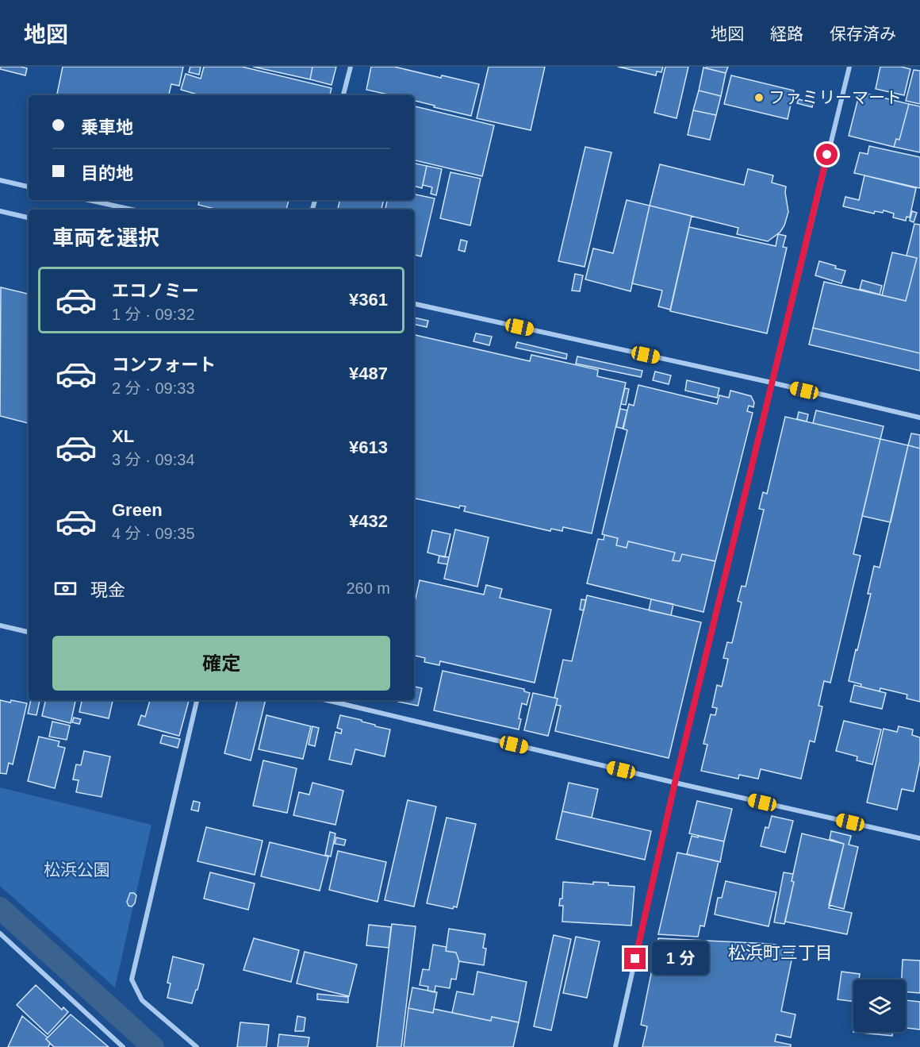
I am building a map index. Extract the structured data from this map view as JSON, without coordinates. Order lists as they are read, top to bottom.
{
  "districts": ["松浜町三丁目"],
  "parks": ["松浜公園"],
  "places": ["ファミリーマート"],
  "page": {
    "header": "地図",
    "nav": ["地図", "経路", "保存済み"],
    "banner": ["乗車地", "目的地"],
    "heading": "車両を選択",
    "list": [
      {
        "name": "エコノミー",
        "note": "1 分 · 09:32",
        "value": "¥361"
      },
      {
        "name": "コンフォート",
        "note": "2 分 · 09:33",
        "value": "¥487"
      },
      {
        "name": "XL",
        "note": "3 分 · 09:34",
        "value": "¥613"
      },
      {
        "name": "Green",
        "note": "4 分 · 09:35",
        "value": "¥432"
      }
    ],
    "pay": ["現金", "260 m"],
    "buttons": "確定",
    "bubble": "1 分"
  }
}
